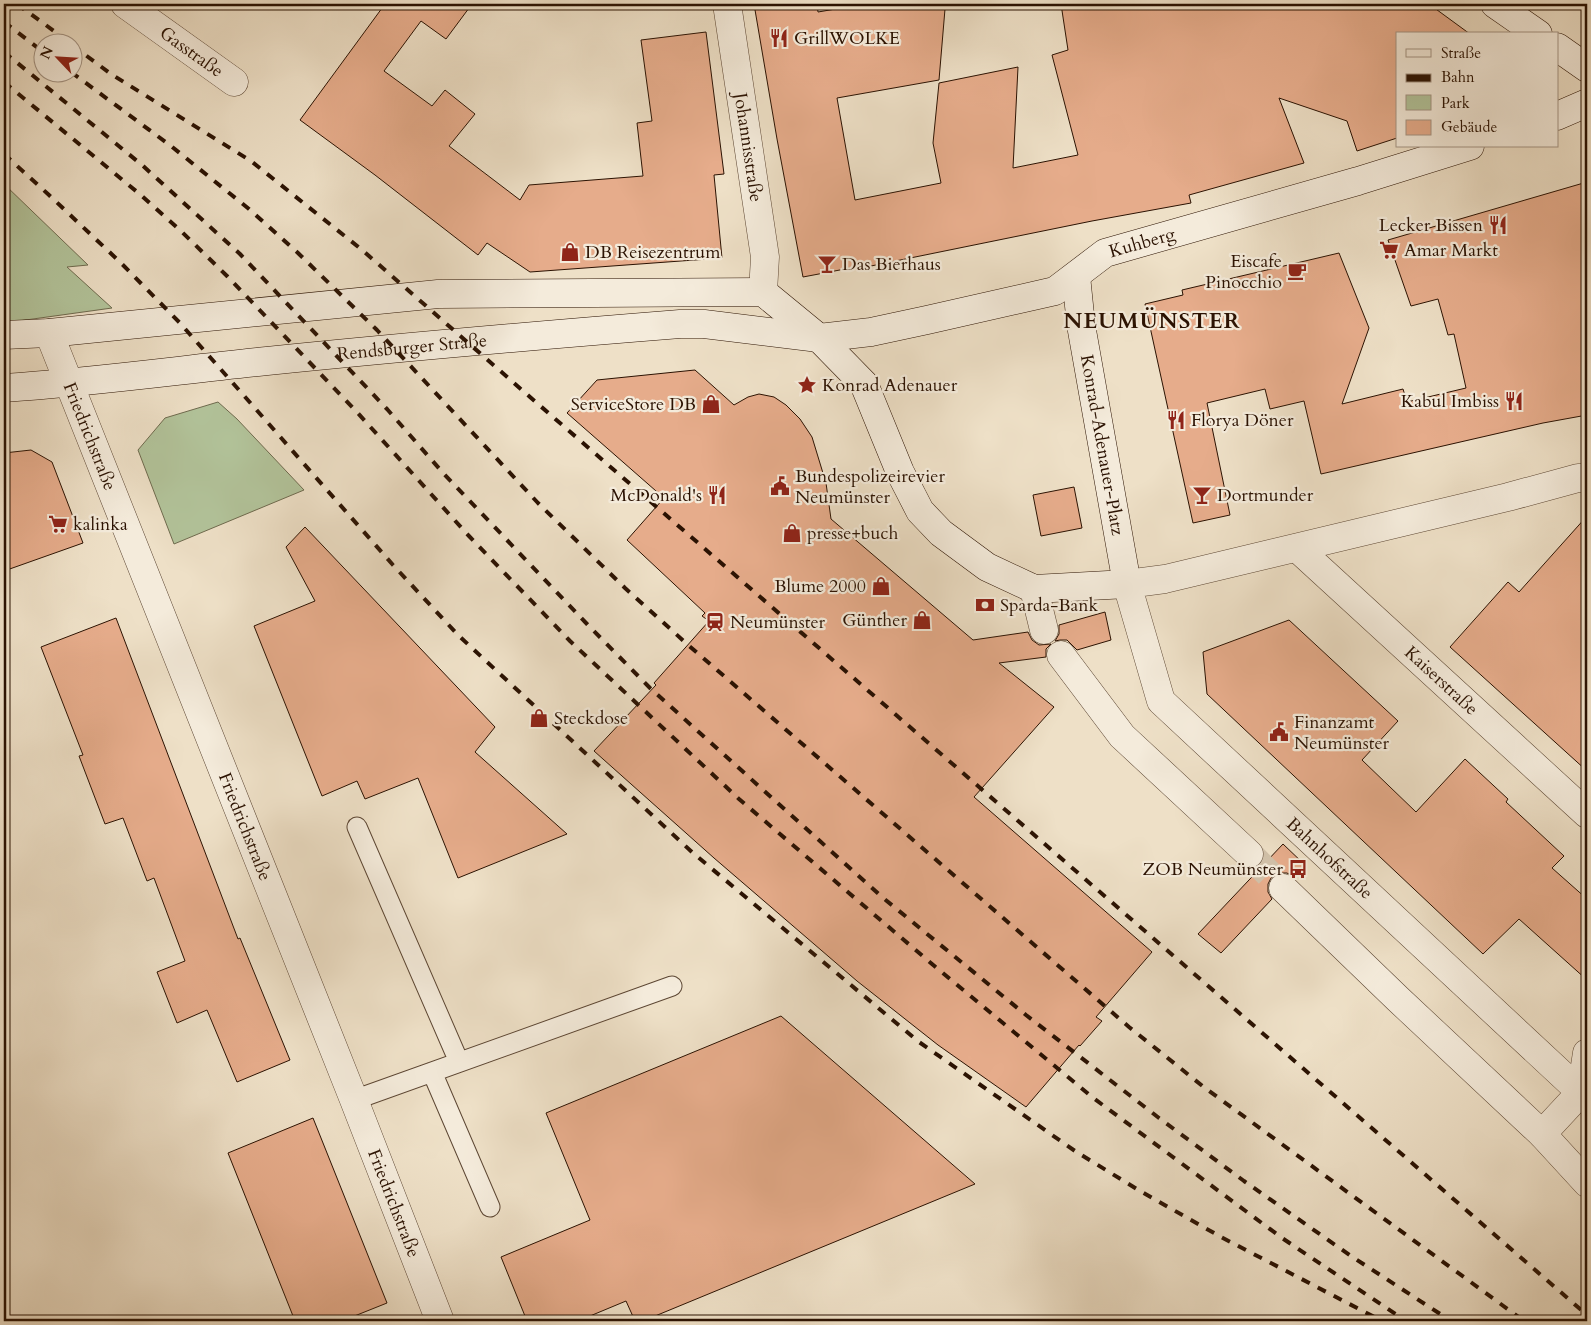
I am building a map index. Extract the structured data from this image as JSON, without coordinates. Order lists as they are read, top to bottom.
{
  "streets": {
    "street": [
      "Gasstraße",
      "Johannisstraße",
      "Kuhberg",
      "Rendsburger Straße",
      "Friedrichstraße",
      "Konrad-Adenauer-Platz",
      "Kaiserstraße",
      "Bahnhofstraße"
    ]
  },
  "crossings": [
    ["Kuhberg", "Rendsburger Straße"],
    ["Kuhberg", "Konrad-Adenauer-Platz"],
    ["Rendsburger Straße", "Friedrichstraße"],
    ["Konrad-Adenauer-Platz", "Bahnhofstraße"]
  ],
  "districts": ["NEUMÜNSTER"],
  "places": {
    "restaurant": [
      "GrillWOLKE",
      "Lecker Bissen",
      "Kabul Imbiss",
      "Florya Döner",
      "McDonald's"
    ],
    "supermarket": ["Amar Markt", "kalinka"],
    "shop": [
      "DB Reisezentrum",
      "ServiceStore DB",
      "presse+buch",
      "Blume 2000",
      "Günther",
      "Steckdose"
    ],
    "bar": ["Das Bierhaus", "Dortmunder"],
    "cafe": ["Eiscafe Pinocchio"],
    "place": ["Konrad Adenauer"],
    "public building": ["Bundespolizeirevier Neumünster", "Finanzamt Neumünster"],
    "bank": ["Sparda-Bank"],
    "station": ["Neumünster"],
    "bus stop": ["ZOB Neumünster"]
  },
  "legend": [
    "Straße",
    "Bahn",
    "Park",
    "Gebäude"
  ],
  "north": "top left"
}
